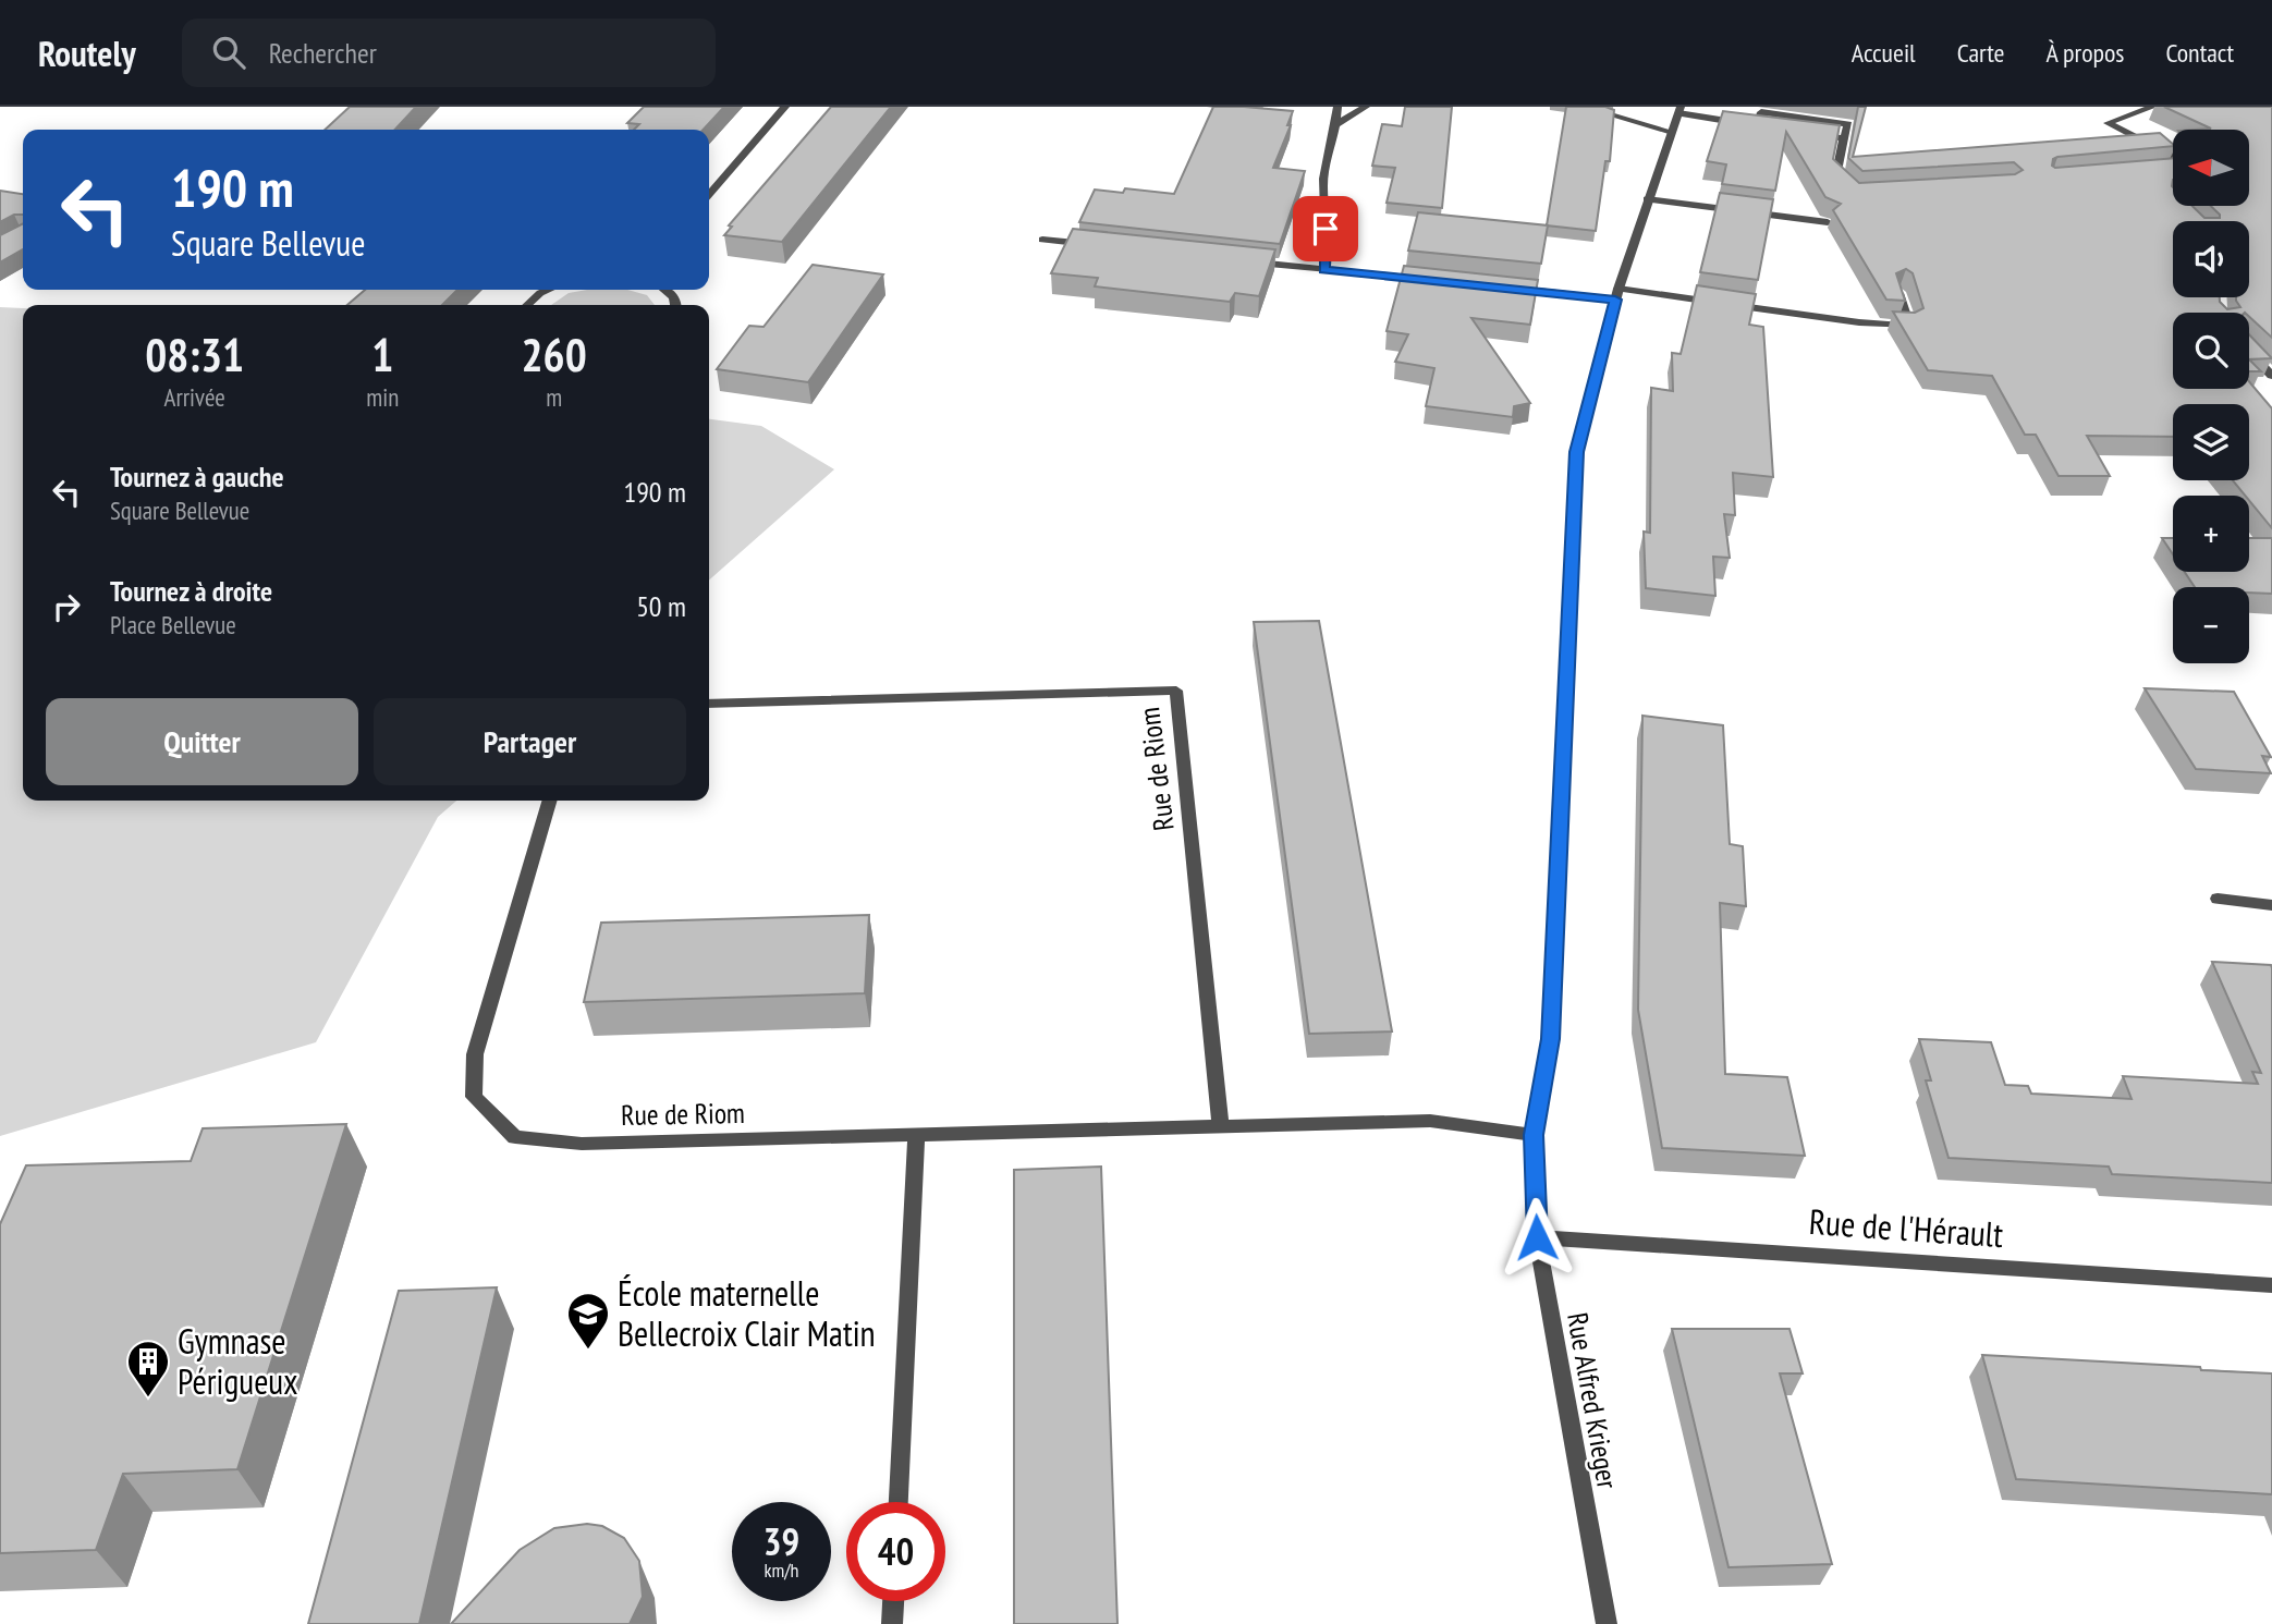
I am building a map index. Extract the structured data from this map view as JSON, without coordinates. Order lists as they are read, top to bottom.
{
  "streets": {
    "street": ["Rue de Riom", "Rue de l'Hérault", "Rue Alfred Krieger"]
  },
  "crossings": [
    ["Rue de Riom", "Rue Alfred Krieger"],
    ["Rue de l'Hérault", "Rue Alfred Krieger"]
  ],
  "places": {
    "school or university": ["École maternelle Bellecroix Clair Matin"],
    "building": ["Gymnase Périgueux"]
  },
  "north": "left",
  "page": {
    "header": "Routely",
    "search": "Rechercher",
    "nav": [
      "Accueil",
      "Carte",
      "À propos",
      "Contact"
    ],
    "map_buttons": ["+", "−"],
    "turn": ["190 m", "Square Bellevue"],
    "eta": [
      "08:31",
      "Arrivée",
      "1",
      "min",
      "260",
      "m"
    ],
    "list": [
      {
        "name": "Tournez à gauche",
        "note": "Square Bellevue",
        "value": "190 m"
      },
      {
        "name": "Tournez à droite",
        "note": "Place Bellevue",
        "value": "50 m"
      }
    ],
    "buttons": ["Quitter", "Partager"],
    "speed": "39 km/h",
    "limit": "40"
  }
}
